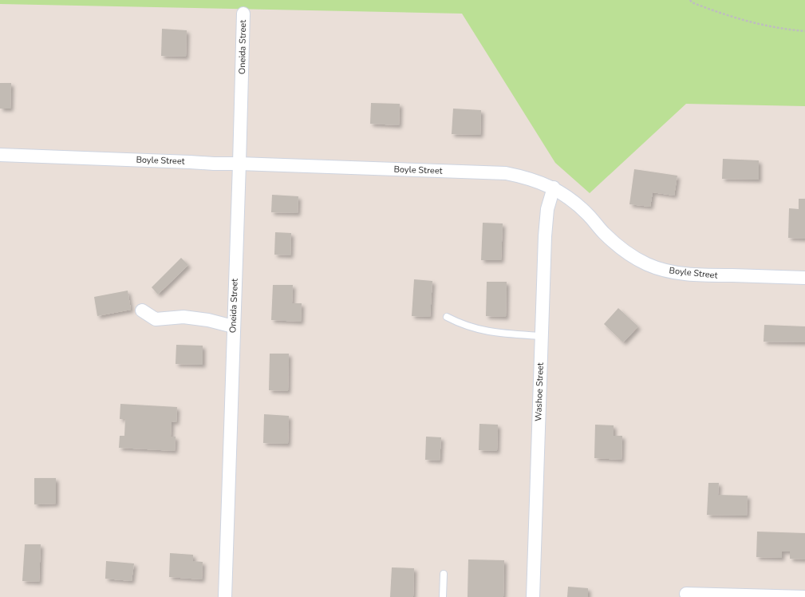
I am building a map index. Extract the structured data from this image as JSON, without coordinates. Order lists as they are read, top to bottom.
{
  "streets": {
    "street": ["Oneida Street", "Boyle Street", "Washoe Street"]
  },
  "crossings": [
    ["Oneida Street", "Boyle Street"],
    ["Boyle Street", "Washoe Street"]
  ]
}
